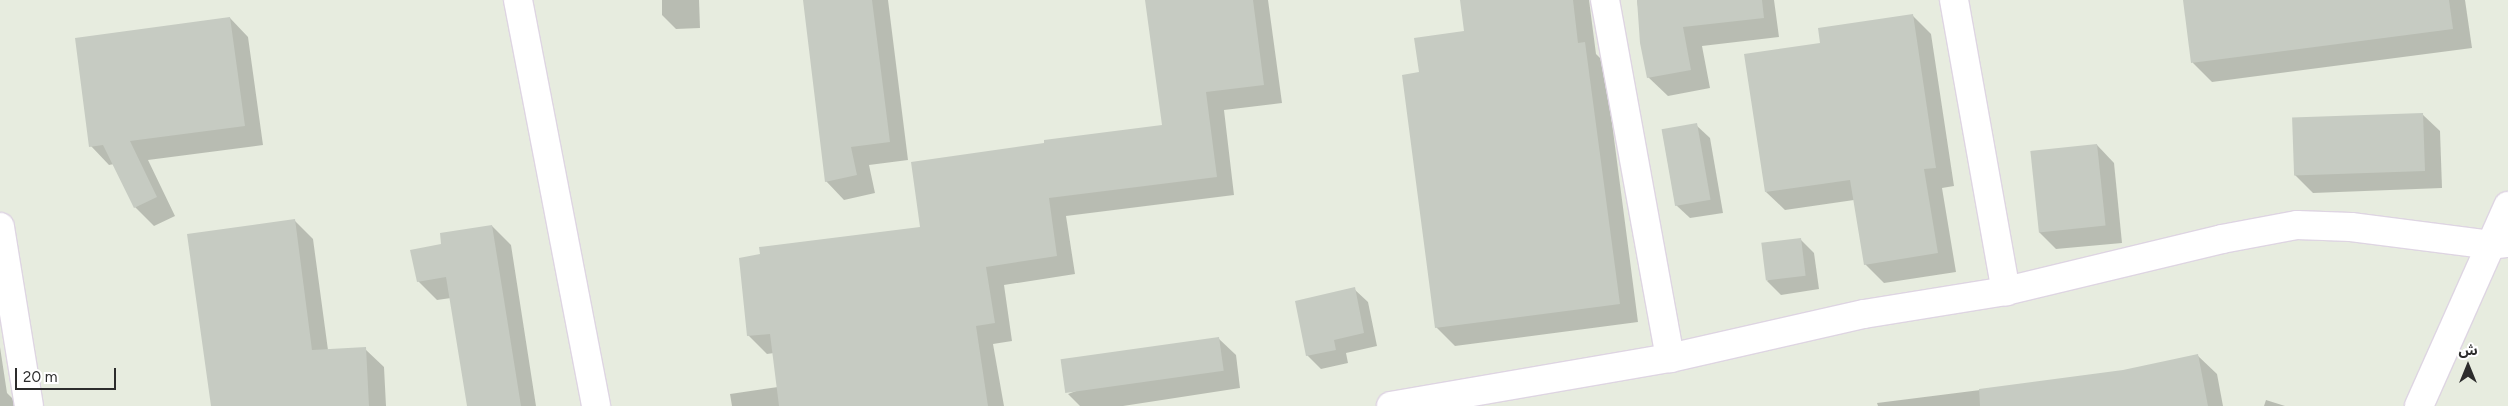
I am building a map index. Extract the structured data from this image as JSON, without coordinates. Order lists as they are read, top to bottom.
{
  "scale_bar": "20 m",
  "north": "top"
}
